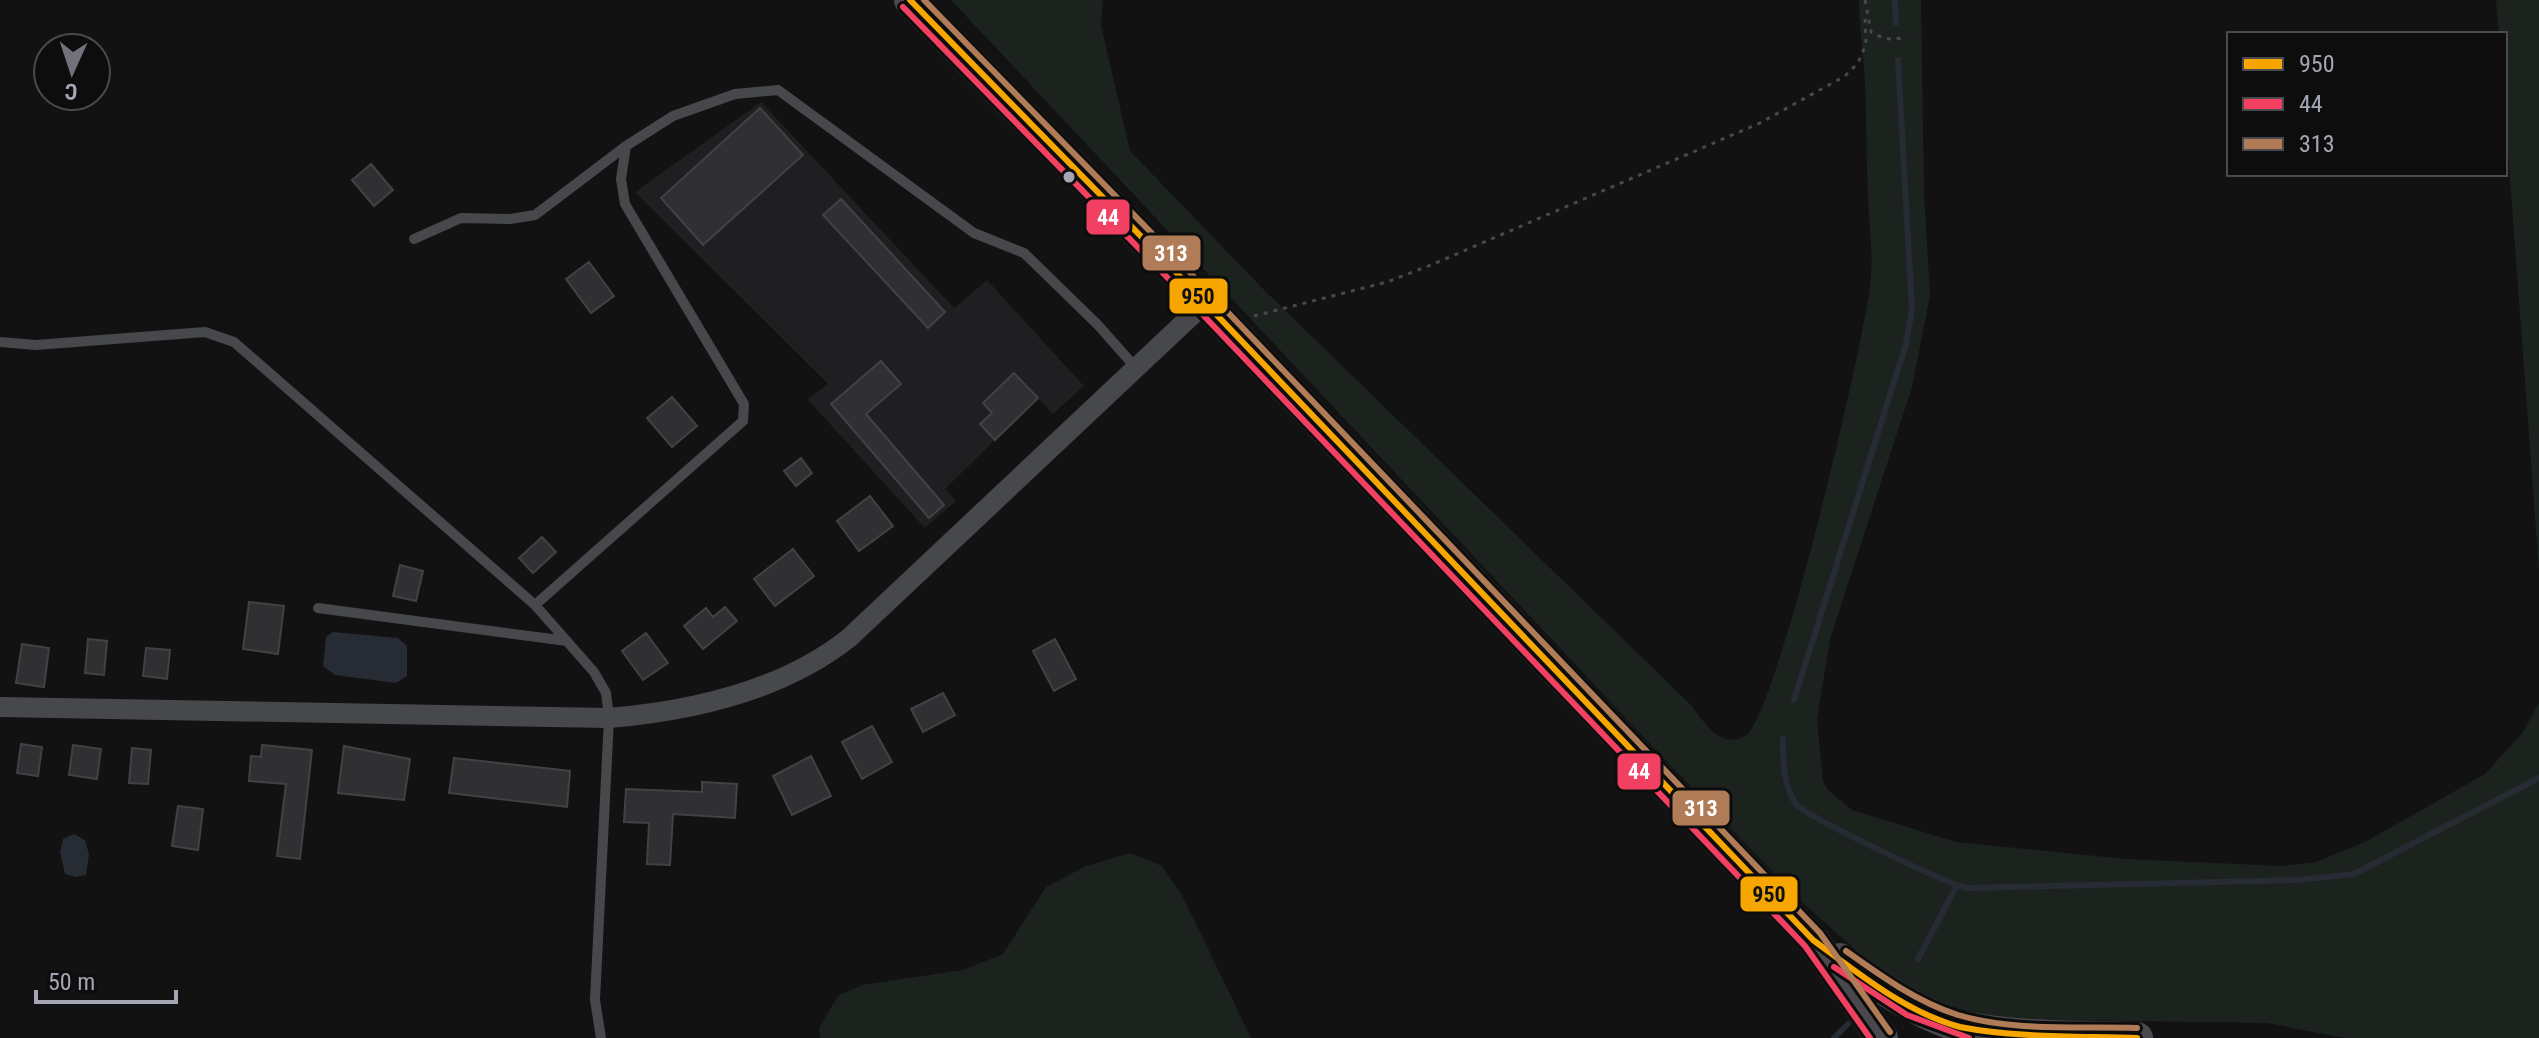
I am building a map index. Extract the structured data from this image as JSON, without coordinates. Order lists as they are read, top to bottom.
{
  "lines": ["transit line 950", "transit line 313", "transit line 44"],
  "legend": ["950", "44", "313"],
  "scale_bar": "50 m",
  "north": "bottom"
}
